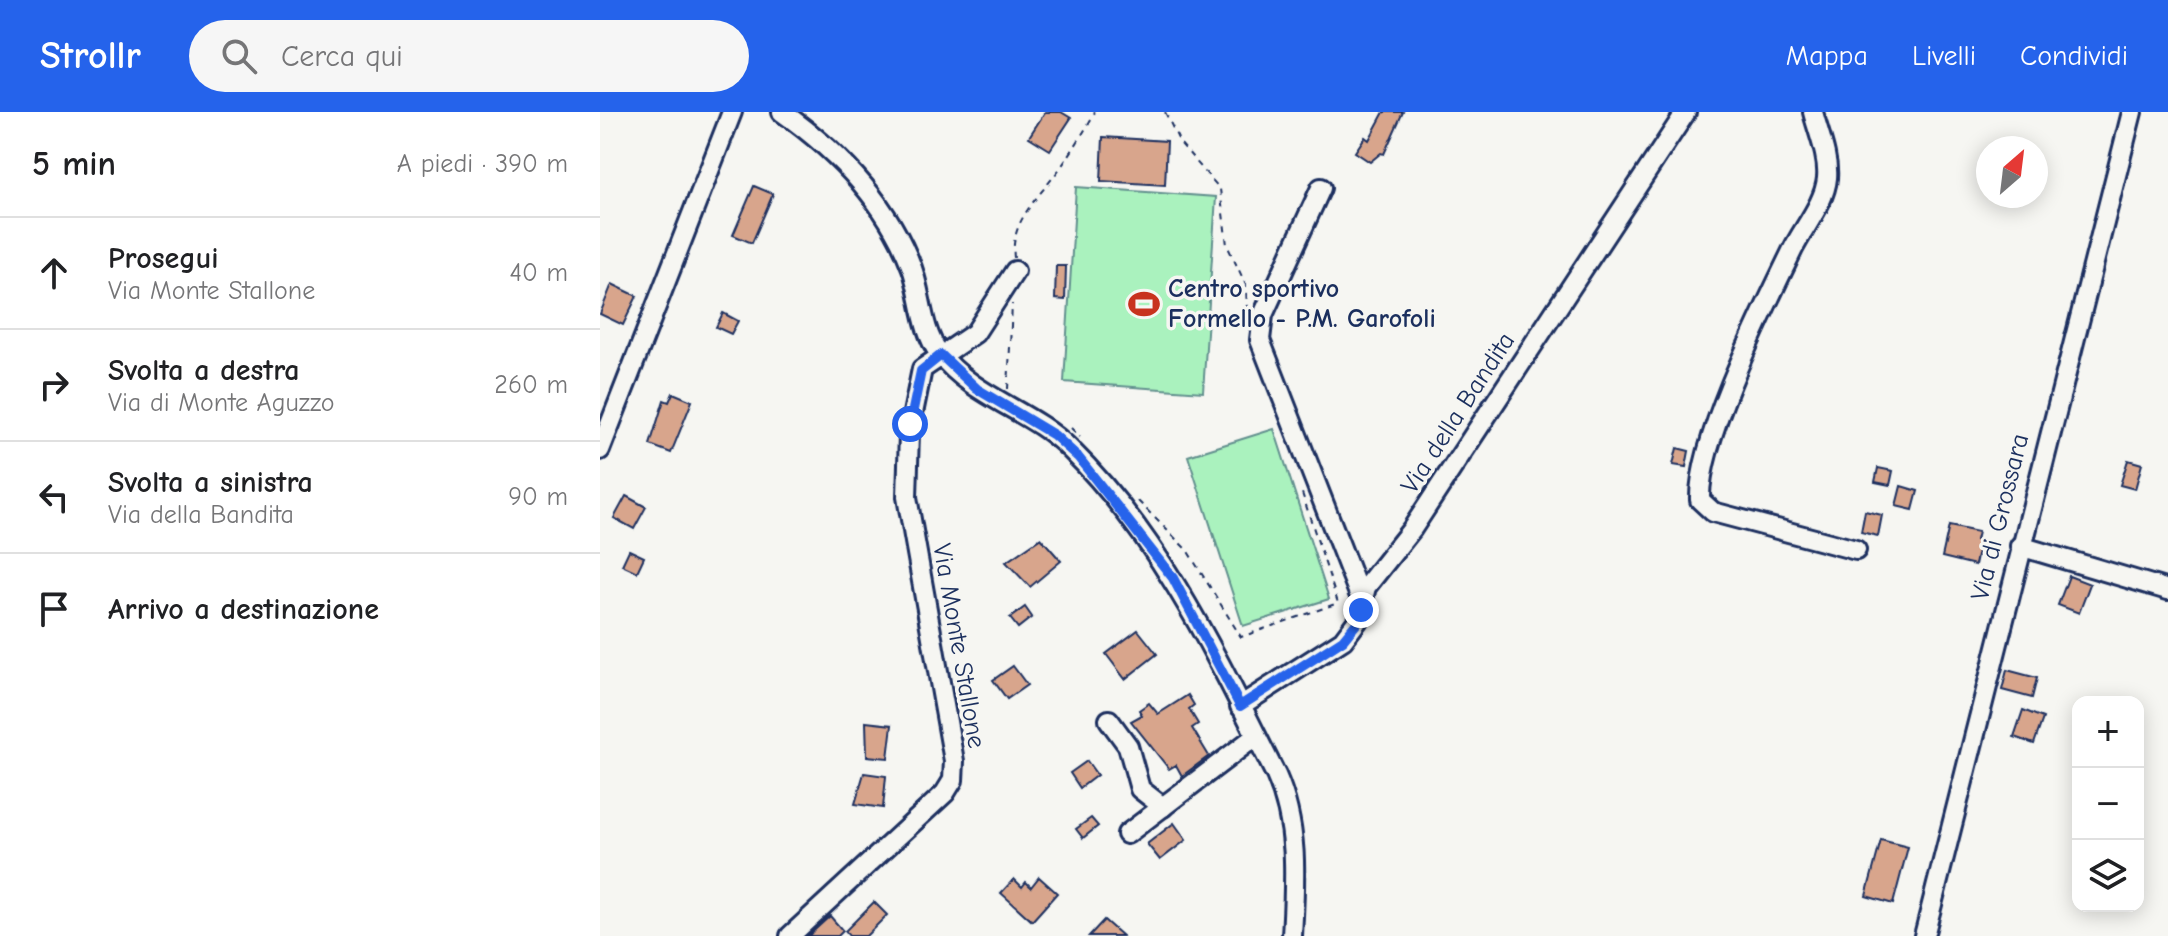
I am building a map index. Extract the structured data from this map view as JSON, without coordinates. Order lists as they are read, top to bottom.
{
  "streets": {
    "street": ["Via della Bandita", "Via di Grossara", "Via Monte Stallone"]
  },
  "places": {
    "sports": ["Centro sportivo Formello - P.M. Garofoli"]
  },
  "north": "top right",
  "page": {
    "header": "Strollr",
    "search": "Cerca qui",
    "nav": ["Mappa", "Livelli", "Condividi"],
    "heading": ["5 min", "A piedi · 390 m"],
    "list": [
      ["Prosegui", "Via Monte Stallone", "40 m"],
      ["Svolta a destra", "Via di Monte Aguzzo", "260 m"],
      ["Svolta a sinistra", "Via della Bandita", "90 m"],
      "Arrivo a destinazione"
    ],
    "map_buttons": ["+", "−"]
  }
}
